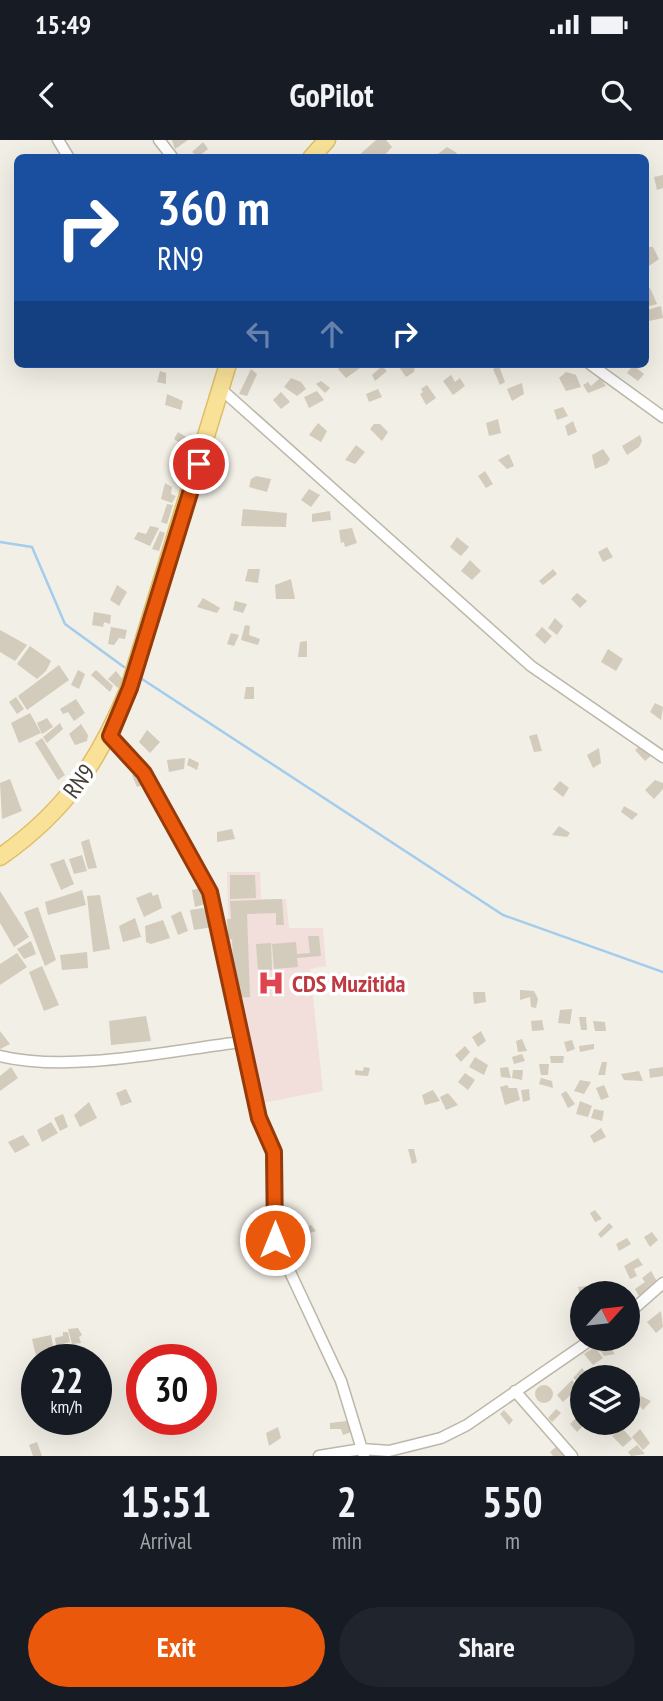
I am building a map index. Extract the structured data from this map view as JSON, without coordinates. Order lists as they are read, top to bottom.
{
  "streets": {
    "main road": ["RN9"]
  },
  "places": {
    "hospital": ["CDS Muzitida"]
  },
  "north": "top right",
  "page": {
    "status": "15:49",
    "header": "GoPilot",
    "turn": ["360 m", "RN9"],
    "speed": "22 km/h",
    "limit": "30",
    "eta": [
      "15:51",
      "Arrival",
      "2",
      "min",
      "550",
      "m"
    ],
    "buttons": ["Exit", "Share"]
  }
}
